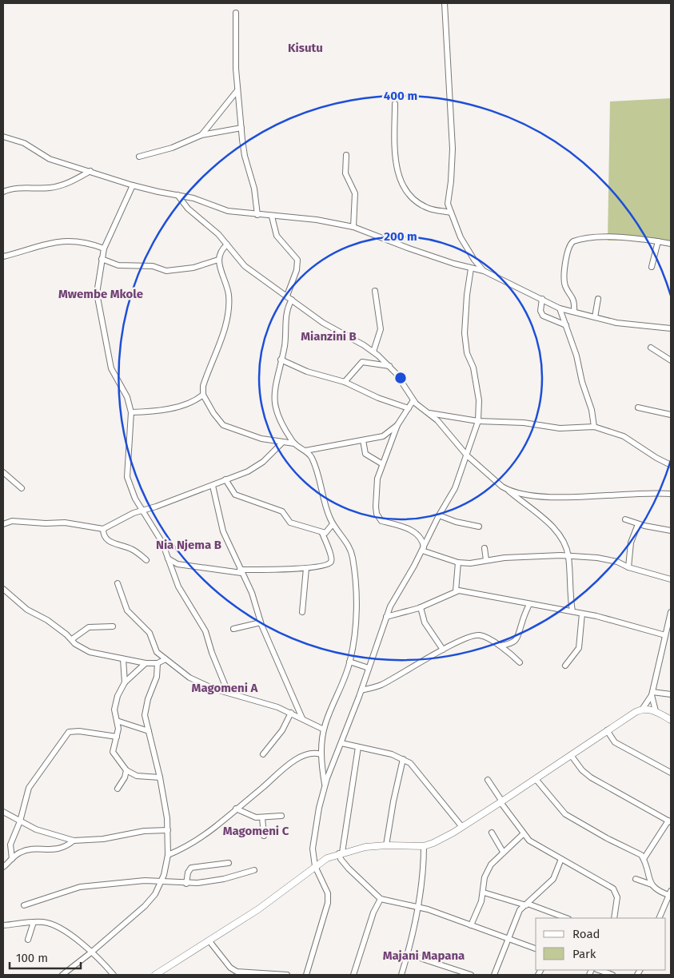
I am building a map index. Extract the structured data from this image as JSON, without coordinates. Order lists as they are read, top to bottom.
{
  "districts": [
    "Kisutu",
    "Mwembe Mkole",
    "Mianzini B",
    "Nia Njema B",
    "Magomeni A",
    "Magomeni C",
    "Majani Mapana"
  ],
  "legend": ["Road", "Park"],
  "scale_bar": "100 m",
  "rings": ["400 m", "200 m"]
}
